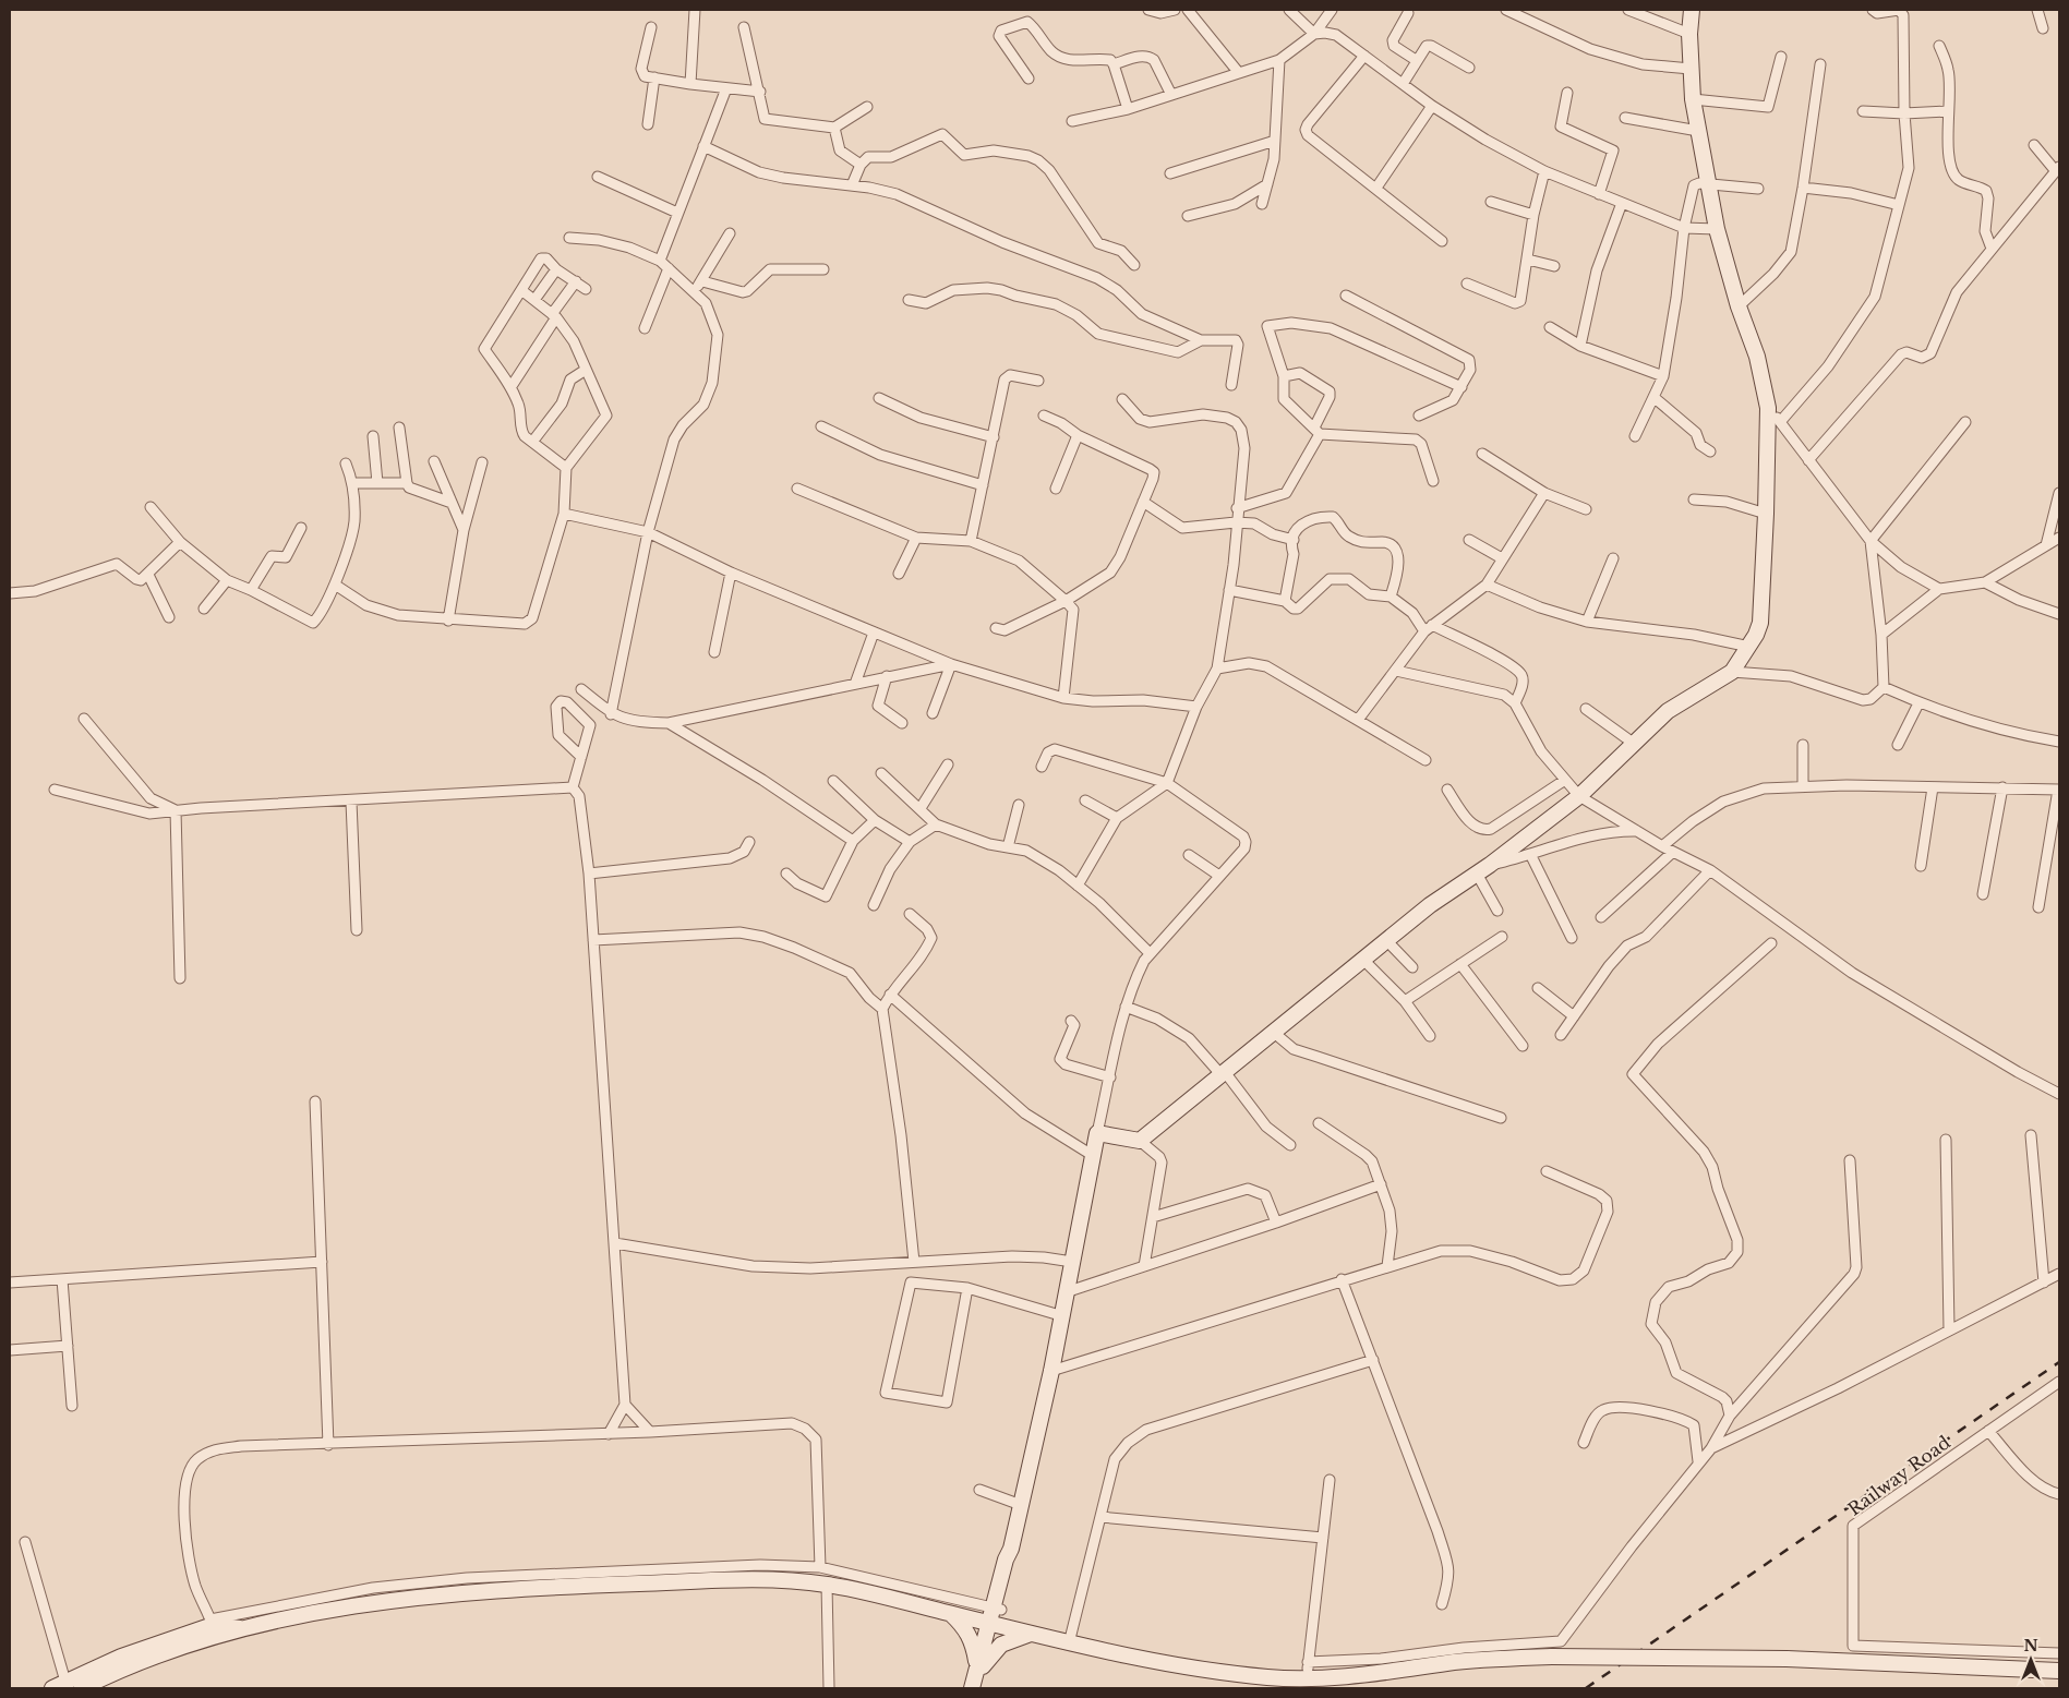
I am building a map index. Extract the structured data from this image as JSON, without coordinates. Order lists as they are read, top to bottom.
{
  "streets": {
    "street": ["Railway Road"]
  },
  "north": "top"
}
